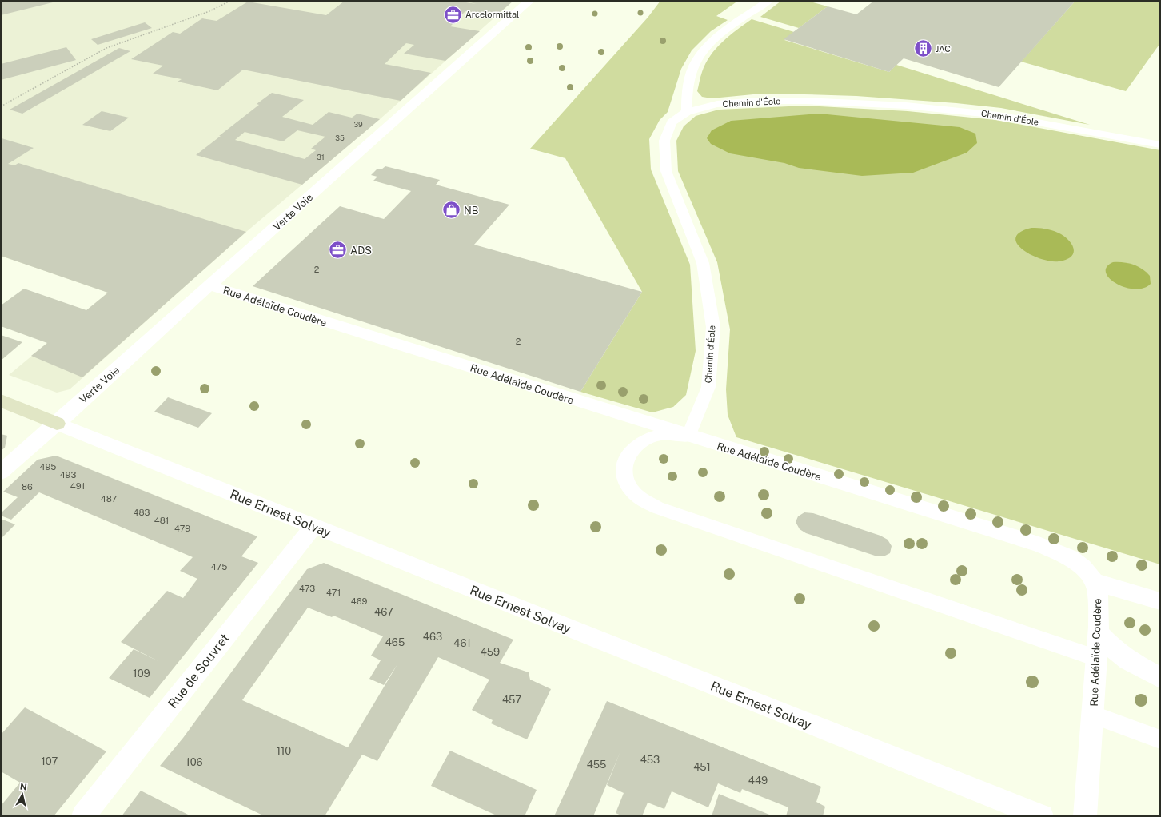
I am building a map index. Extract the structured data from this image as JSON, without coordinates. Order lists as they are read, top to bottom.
{
  "streets": {
    "street": [
      "Verte Voie",
      "Rue Adélaïde Coudère",
      "Rue Ernest Solvay",
      "Rue de Souvret"
    ],
    "lane": ["Chemin d'Éole"]
  },
  "crossings": [
    ["Chemin d'Éole", "Rue Adélaïde Coudère"],
    ["Verte Voie", "Rue Adélaïde Coudère"],
    ["Verte Voie", "Rue Ernest Solvay"],
    ["Rue Ernest Solvay", "Rue de Souvret"]
  ],
  "places": {
    "office": ["Arcelormittal", "ADS"],
    "building": ["JAC"],
    "shop": ["NB"]
  },
  "house_numbers": [
    "39",
    "35",
    "31",
    "2",
    "2",
    "495",
    "493",
    "491",
    "86",
    "487",
    "483",
    "481",
    "479",
    "475",
    "473",
    "471",
    "469",
    "467",
    "463",
    "465",
    "461",
    "459",
    "109",
    "457",
    "110",
    "453",
    "107",
    "106",
    "455",
    "451",
    "449"
  ],
  "north": "top"
}
